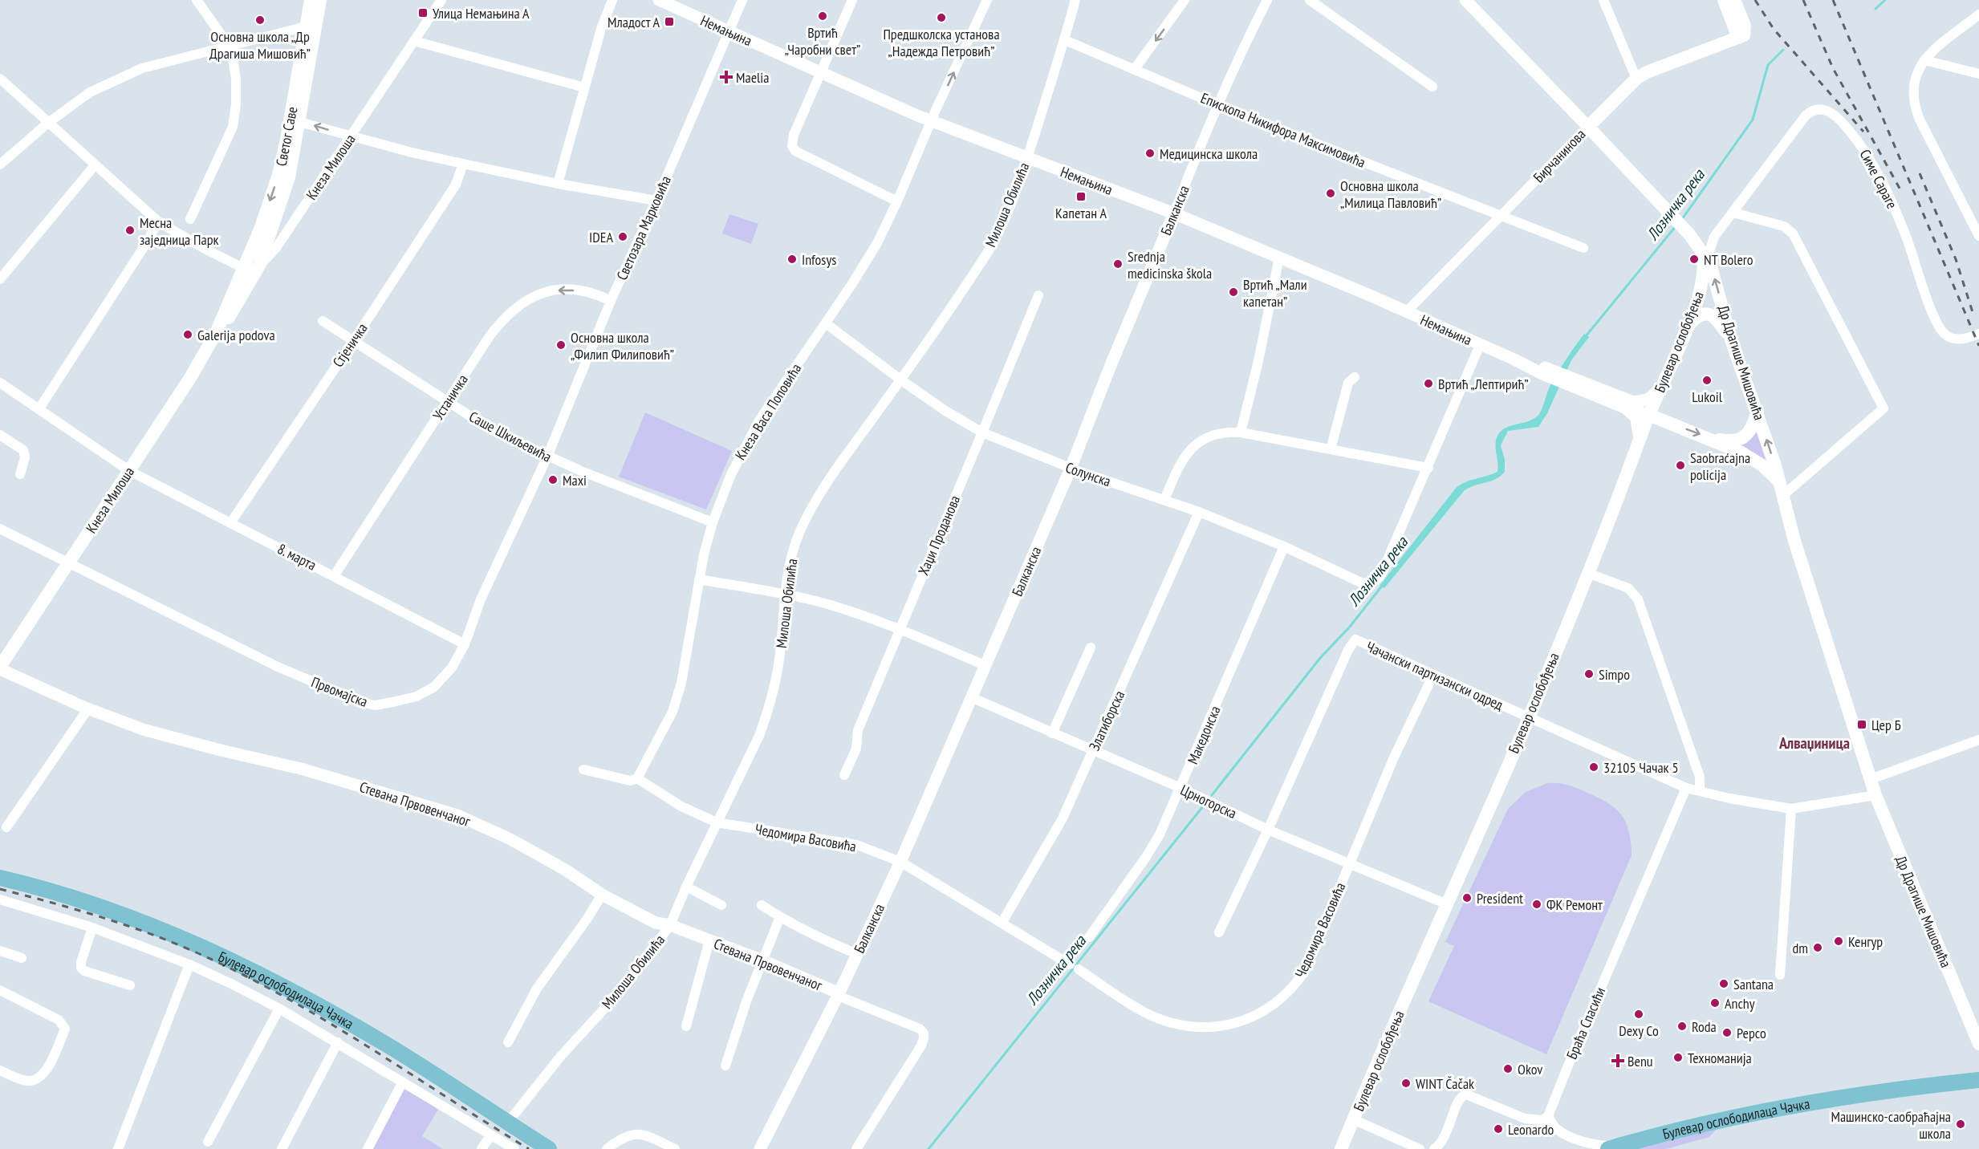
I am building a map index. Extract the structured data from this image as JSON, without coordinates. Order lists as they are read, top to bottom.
{
  "streets": {
    "main road": [
      "Немањина",
      "Светог Саве",
      "Бирчанинова",
      "Кнеза Милоша",
      "Булевар ослобођења",
      "Др Драгише Мишовића",
      "Булевар ослободилаца Чачка"
    ],
    "street": [
      "Епископа Никифора Максимовића",
      "Симе Сараге",
      "Милоша Обилића",
      "Балканска",
      "Светозара Марковића",
      "Стјеничка",
      "Устаничка",
      "Кнеза Васа Поповића",
      "Саше Шкиљевића",
      "Солунска",
      "Хаџи Проданова",
      "8. марта",
      "Чачански партизански одред",
      "Првомајска",
      "Златиборска",
      "Македонска",
      "Црногорска",
      "Стевана Првовенчаног",
      "Чедомира Васовића",
      "Браћа Спасићи"
    ]
  },
  "crossings": [
    ["Немањина", "Бирчанинова"],
    ["Немањина", "Милоша Обилића"],
    ["Немањина", "Балканска"],
    ["Немањина", "Светозара Марковића"],
    ["Немањина", "Булевар ослобођења"],
    ["Немањина", "Др Драгише Мишовића"],
    ["Немањина", "Кнеза Васа Поповића"],
    ["Епископа Никифора Максимовића", "Бирчанинова"],
    ["Епископа Никифора Максимовића", "Милоша Обилића"],
    ["Епископа Никифора Максимовића", "Балканска"],
    ["Светог Саве", "Кнеза Милоша"],
    ["Бирчанинова", "Др Драгише Мишовића"],
    ["Кнеза Милоша", "8. марта"],
    ["Кнеза Милоша", "Првомајска"],
    ["Кнеза Милоша", "Стевана Првовенчаног"],
    ["Симе Сараге", "Булевар ослобођења"],
    ["Симе Сараге", "Др Драгише Мишовића"],
    ["Милоша Обилића", "Солунска"],
    ["Милоша Обилића", "Стевана Првовенчаног"],
    ["Милоша Обилића", "Чедомира Васовића"],
    ["Балканска", "Солунска"],
    ["Балканска", "Црногорска"],
    ["Балканска", "Стевана Првовенчаног"],
    ["Балканска", "Чедомира Васовића"],
    ["Светозара Марковића", "Устаничка"],
    ["Светозара Марковића", "Саше Шкиљевића"],
    ["Светозара Марковића", "Првомајска"],
    ["Булевар ослобођења", "Др Драгише Мишовића"],
    ["Булевар ослобођења", "Чачански партизански одред"],
    ["Булевар ослобођења", "Црногорска"],
    ["Стјеничка", "Саше Шкиљевића"],
    ["Стјеничка", "8. марта"],
    ["Др Драгише Мишовића", "Чачански партизански одред"],
    ["Устаничка", "Саше Шкиљевића"],
    ["Устаничка", "8. марта"],
    ["Кнеза Васа Поповића", "Саше Шкиљевића"],
    ["Кнеза Васа Поповића", "Солунска"],
    ["Кнеза Васа Поповића", "Чедомира Васовића"],
    ["Саше Шкиљевића", "Првомајска"],
    ["Солунска", "Хаџи Проданова"],
    ["Солунска", "Златиборска"],
    ["Солунска", "Македонска"],
    ["8. марта", "Првомајска"],
    ["Чачански партизански одред", "Црногорска"],
    ["Чачански партизански одред", "Чедомира Васовића"],
    ["Чачански партизански одред", "Браћа Спасићи"],
    ["Златиборска", "Црногорска"],
    ["Златиборска", "Чедомира Васовића"],
    ["Македонска", "Црногорска"],
    ["Црногорска", "Чедомира Васовића"]
  ],
  "one_way": ["Устаничка"],
  "districts": ["Алваџиница"],
  "water": ["Лозничка река"],
  "places": {
    "transit": [
      "Улица Немањина А",
      "Младост А",
      "Капетан А",
      "Цер Б"
    ],
    "other": [
      "Вртић „Чаробни свет”",
      "Предшколска установа „Надежда Петровић”",
      "Основна школа „Др Драгиша Мишовић”",
      "Медицинска школа",
      "Основна школа „Милица Павловић”",
      "Месна заједница Парк",
      "IDEA",
      "Infosys",
      "NT Bolero",
      "Srednja medicinska škola",
      "Вртић „Мали капетан”",
      "Galerija podova",
      "Основна школа „Филип Филиповић”",
      "Lukoil",
      "Вртић „Лептирић”",
      "Saobraćajna policija",
      "Maxi",
      "Simpo",
      "32105 Чачак 5",
      "President",
      "ФК Ремонт",
      "Кенгур",
      "dm",
      "Santana",
      "Anchy",
      "Dexy Co",
      "Roda",
      "Pepco",
      "Техноманија",
      "Okov",
      "WINT Čačak",
      "Машинско-саобраћајна школа",
      "Leonardo"
    ],
    "health": ["Maelia", "Benu"]
  }
}
